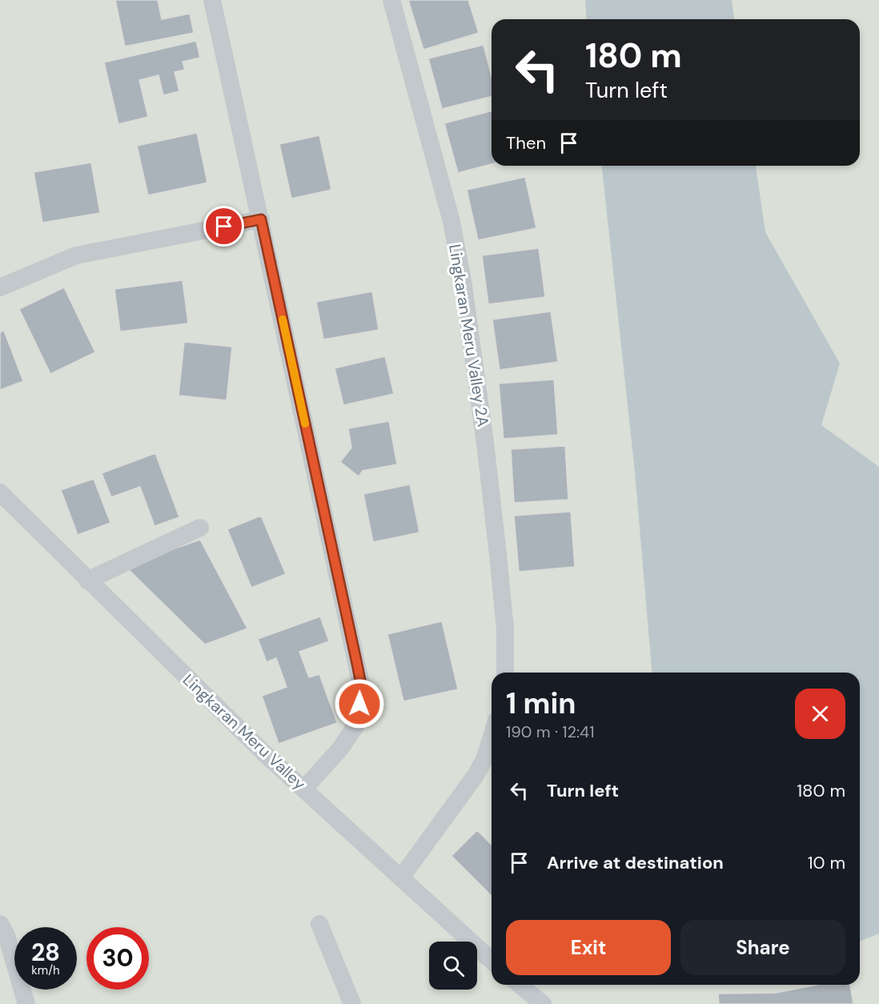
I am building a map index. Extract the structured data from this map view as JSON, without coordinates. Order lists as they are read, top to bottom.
{
  "streets": {
    "street": ["Lingkaran Meru Valley 2A", "Lingkaran Meru Valley"]
  },
  "page": {
    "turn": ["180 m", "Turn left"],
    "then": "Then",
    "heading": ["1 min", "190 m · 12:41"],
    "list": [
      {
        "name": "Turn left",
        "value": "180 m"
      },
      {
        "name": "Arrive at destination",
        "value": "10 m"
      }
    ],
    "buttons": ["Exit", "Share"],
    "speed": "28 km/h",
    "limit": "30"
  }
}
